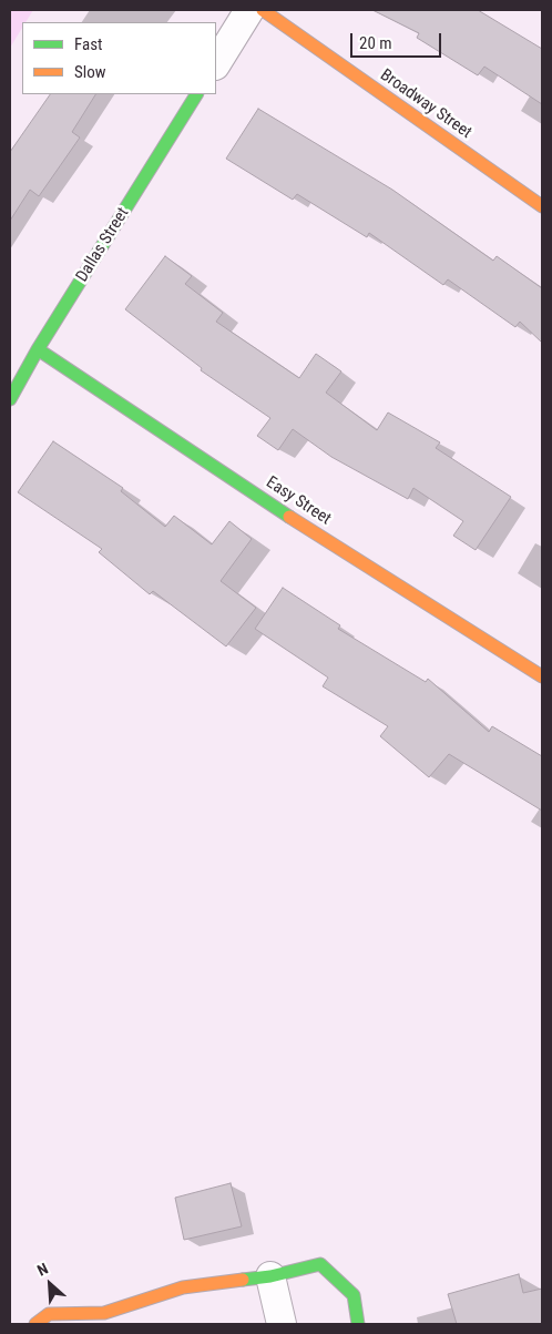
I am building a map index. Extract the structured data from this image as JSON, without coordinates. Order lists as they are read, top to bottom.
{
  "streets": {
    "street": ["Broadway Street", "Dallas Street", "Easy Street"]
  },
  "crossings": [
    ["Dallas Street", "Easy Street"]
  ],
  "legend": ["Fast", "Slow"],
  "scale_bar": "20 m",
  "north": "top left"
}
